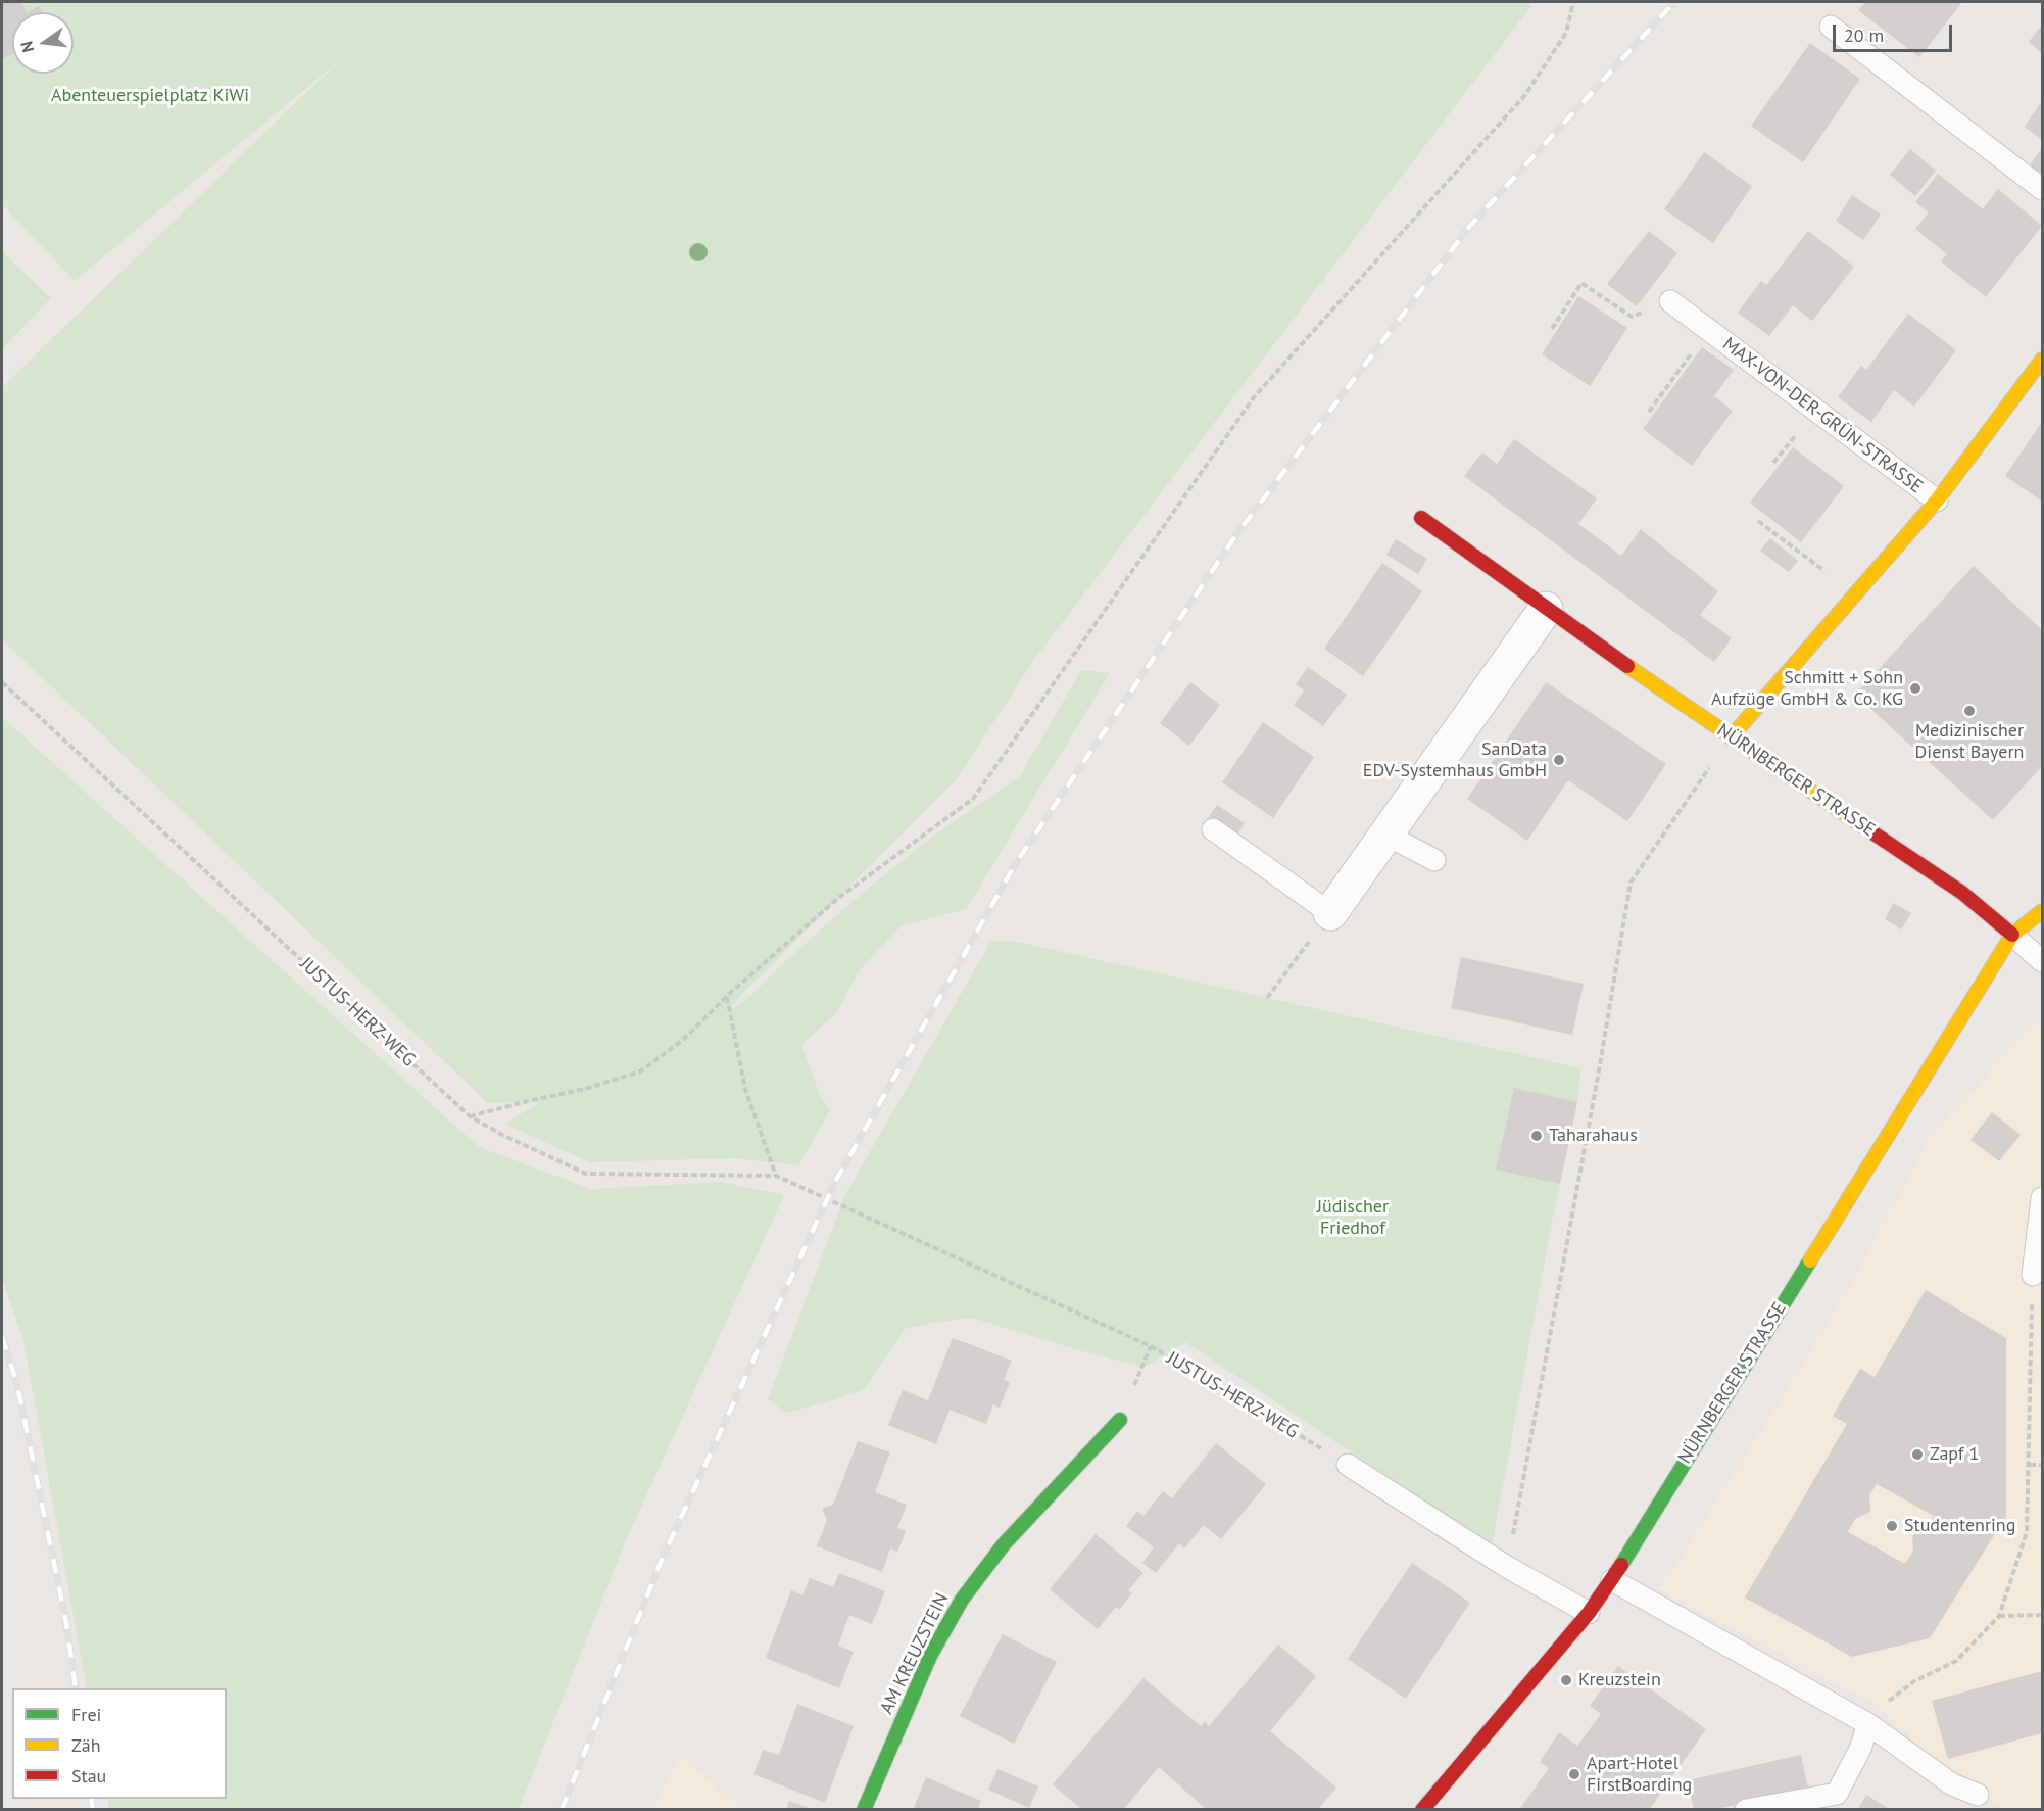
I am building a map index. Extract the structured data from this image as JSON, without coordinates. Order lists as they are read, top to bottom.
{
  "streets": {
    "street": ["MAX-VON-DER-GRÜN-STRASSE", "NÜRNBERGER STRASSE", "AM KREUZSTEIN"],
    "path": ["JUSTUS-HERZ-WEG"]
  },
  "crossings": [
    ["MAX-VON-DER-GRÜN-STRASSE", "NÜRNBERGER STRASSE"]
  ],
  "parks": ["Abenteuerspielplatz KiWi", "Jüdischer Friedhof"],
  "places": [
    "Schmitt + Sohn Aufzüge GmbH & Co. KG",
    "Medizinischer Dienst Bayern",
    "SanData EDV-Systemhaus GmbH",
    "Taharahaus",
    "Zapf 1",
    "Studentenring",
    "Kreuzstein",
    "Apart-Hotel FirstBoarding"
  ],
  "legend": ["Frei", "Zäh", "Stau"],
  "scale_bar": "20 m",
  "north": "left"
}
